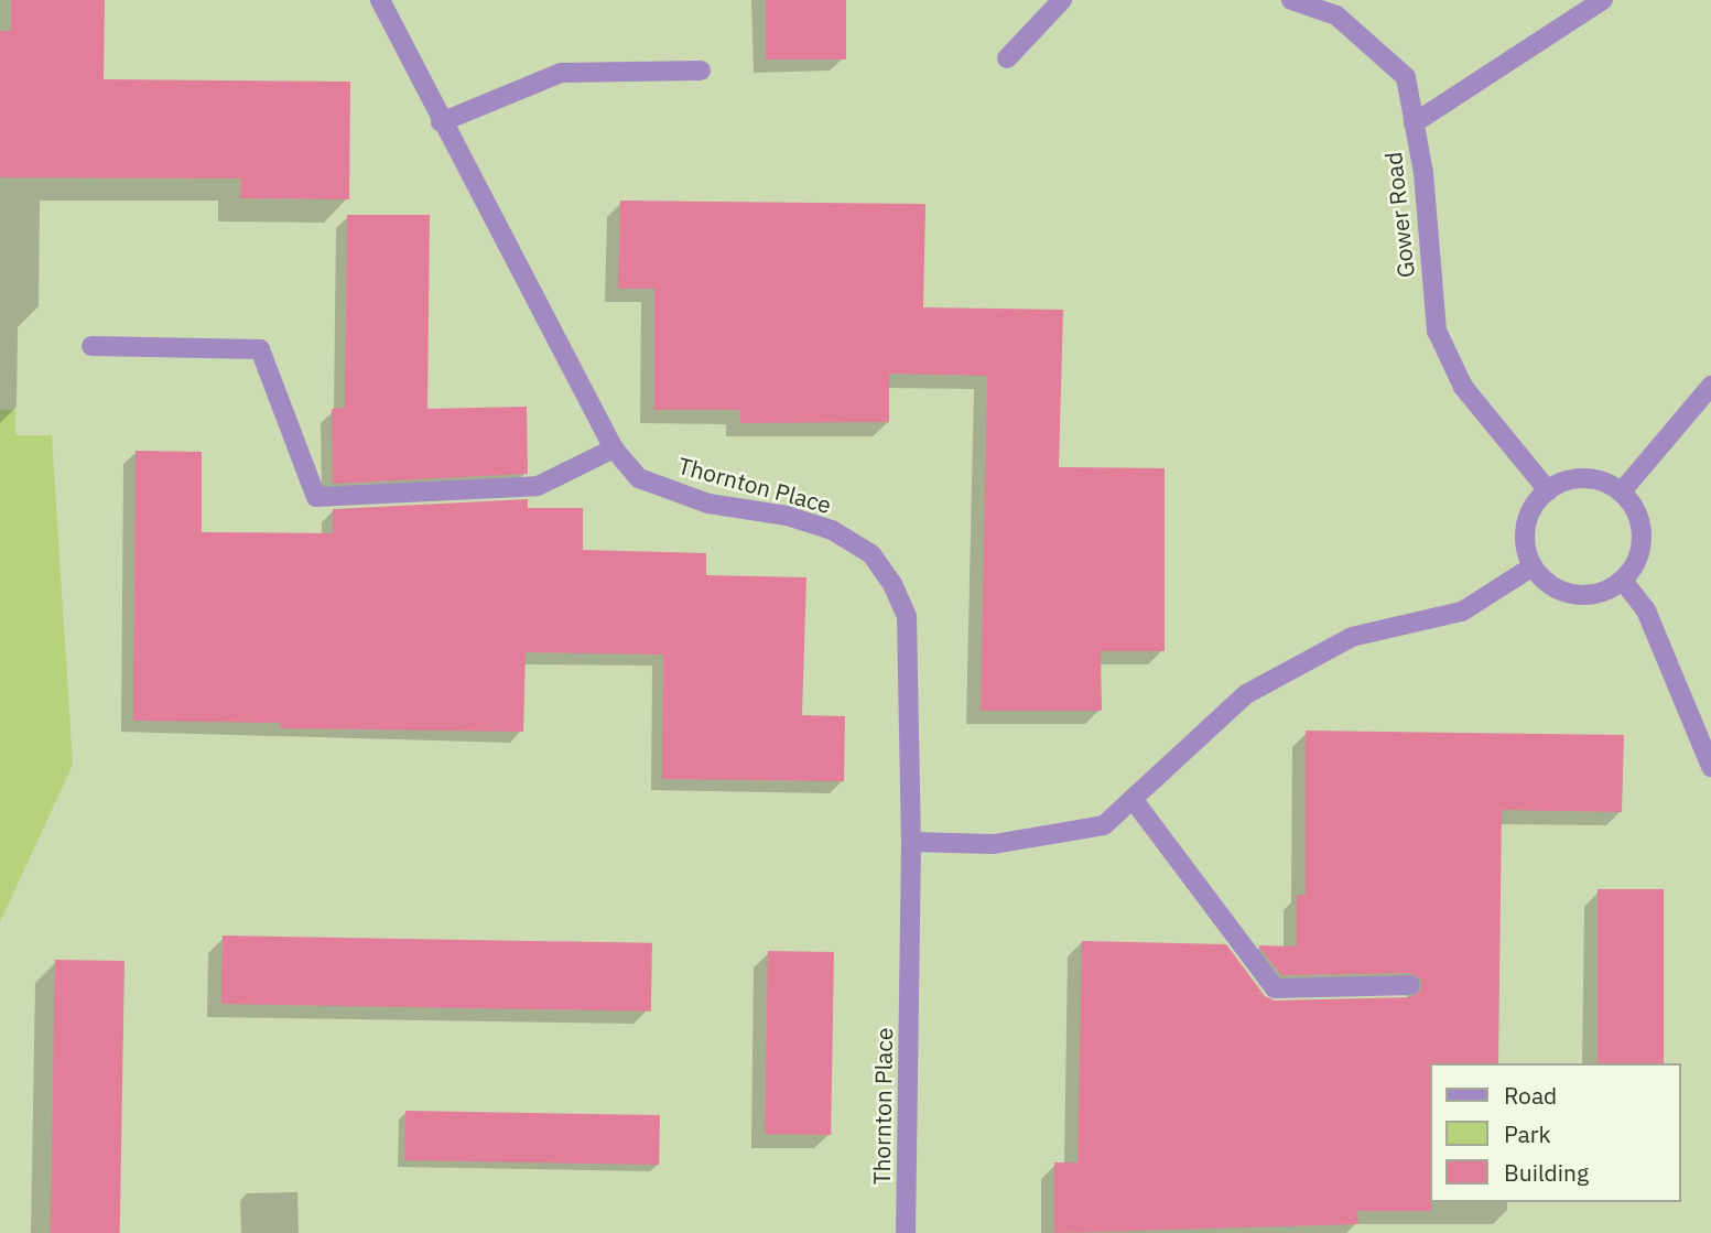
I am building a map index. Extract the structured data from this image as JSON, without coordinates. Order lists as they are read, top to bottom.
{
  "streets": {
    "street": ["Gower Road", "Thornton Place"]
  },
  "legend": ["Road", "Park", "Building"]
}
